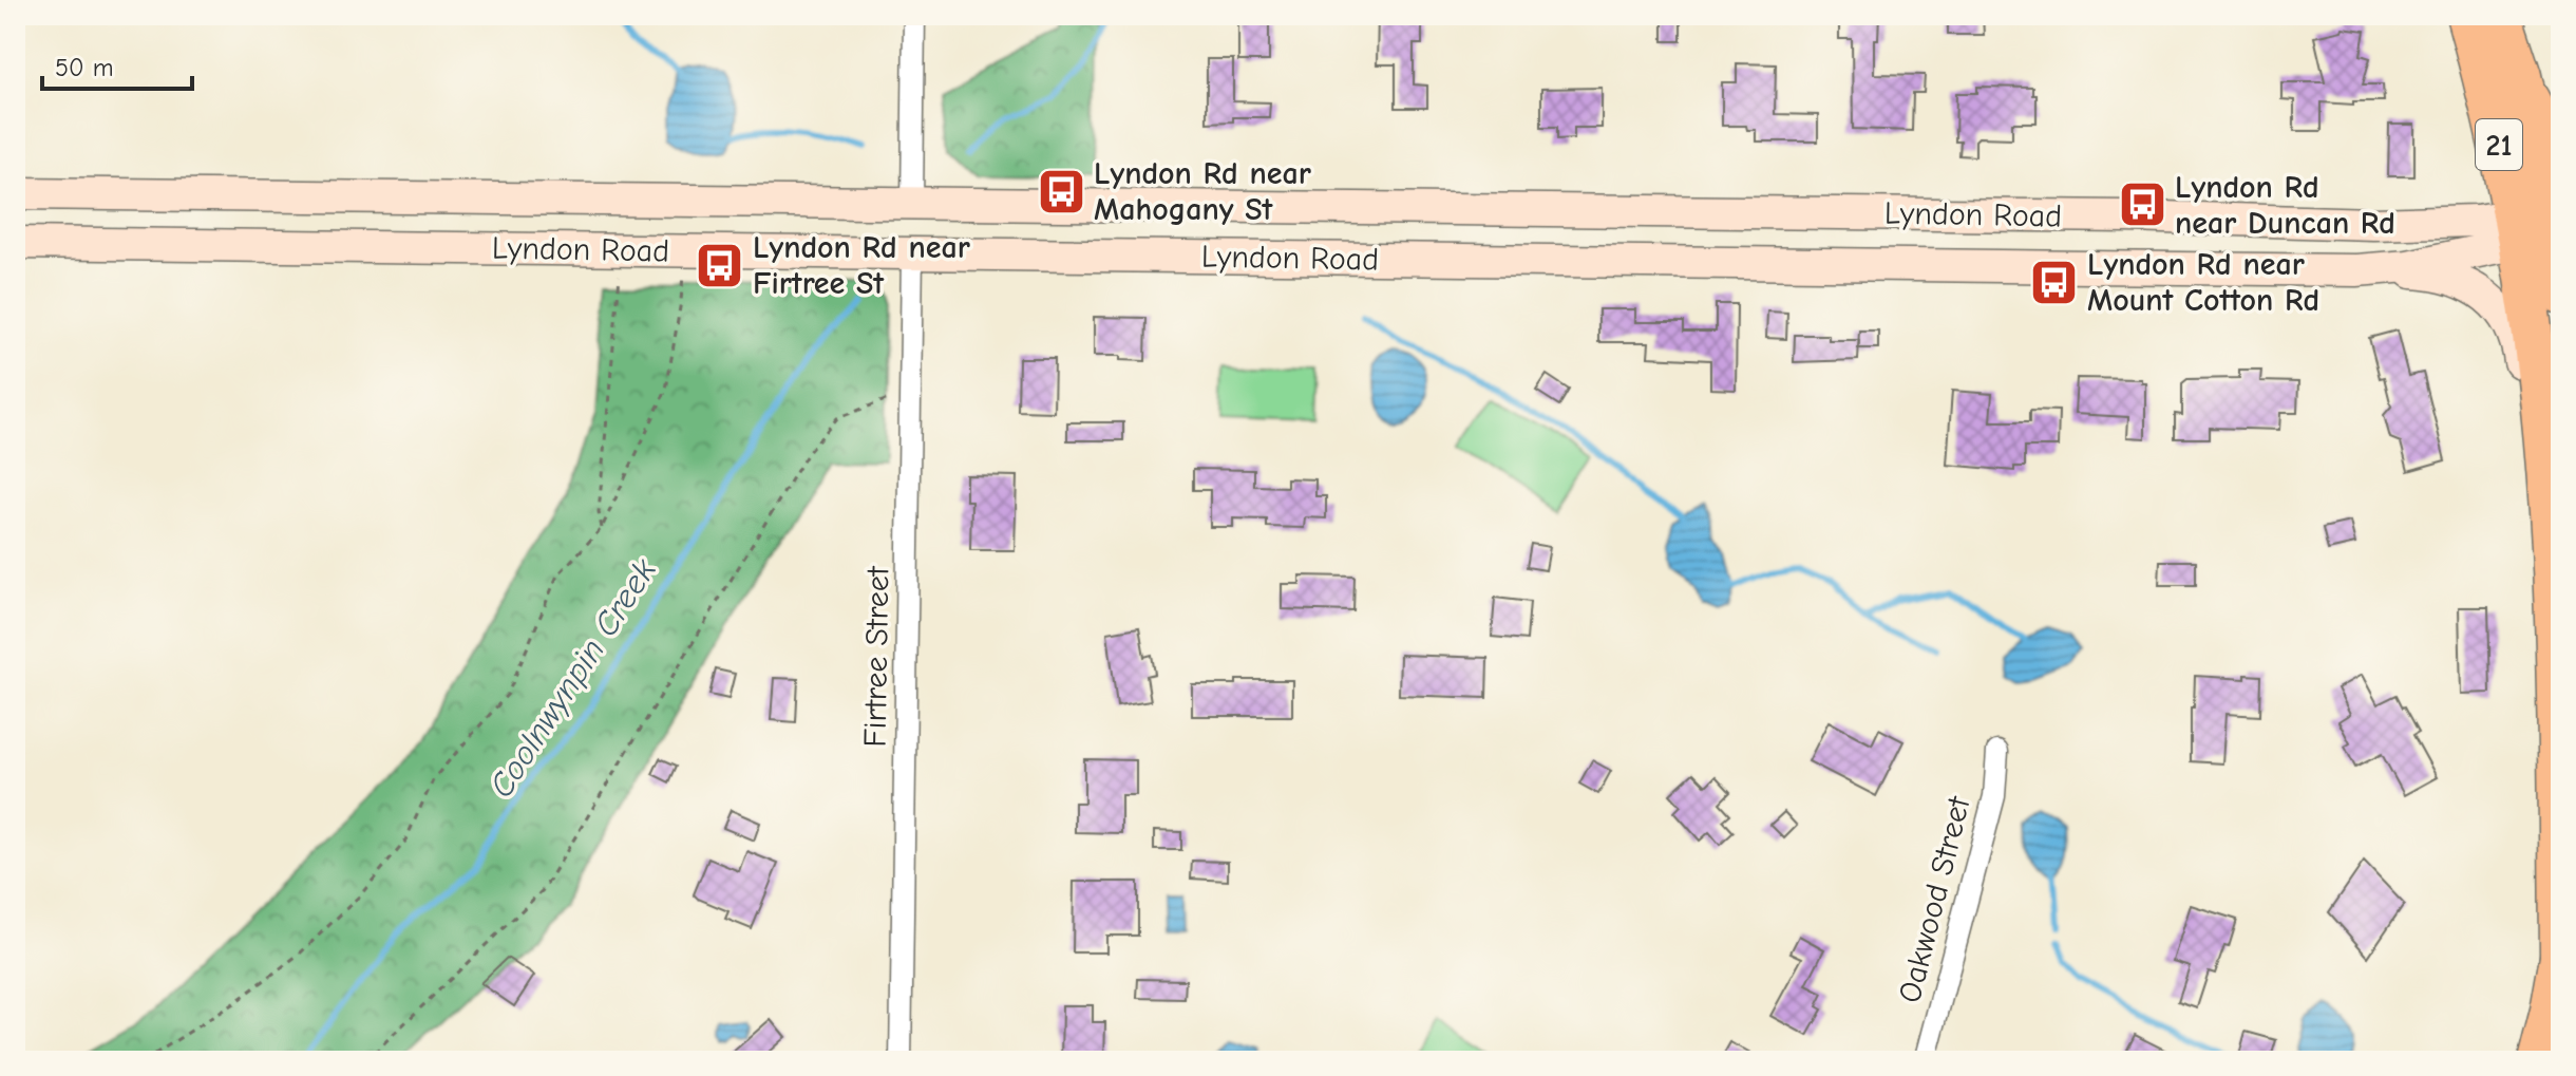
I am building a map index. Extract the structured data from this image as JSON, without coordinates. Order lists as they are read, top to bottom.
{
  "streets": {
    "highway": ["21"],
    "main road": ["Lyndon Road"],
    "street": ["Firtree Street", "Oakwood Street"]
  },
  "crossings": [
    ["21", "Lyndon Road"],
    ["Lyndon Road", "Firtree Street"]
  ],
  "water": ["Coolnwynpin Creek"],
  "places": {
    "bus stop": [
      "Lyndon Rd near Mahogany St",
      "Lyndon Rd near Duncan Rd",
      "Lyndon Rd near Firtree St",
      "Lyndon Rd near Mount Cotton Rd"
    ]
  },
  "scale_bar": "50 m"
}
